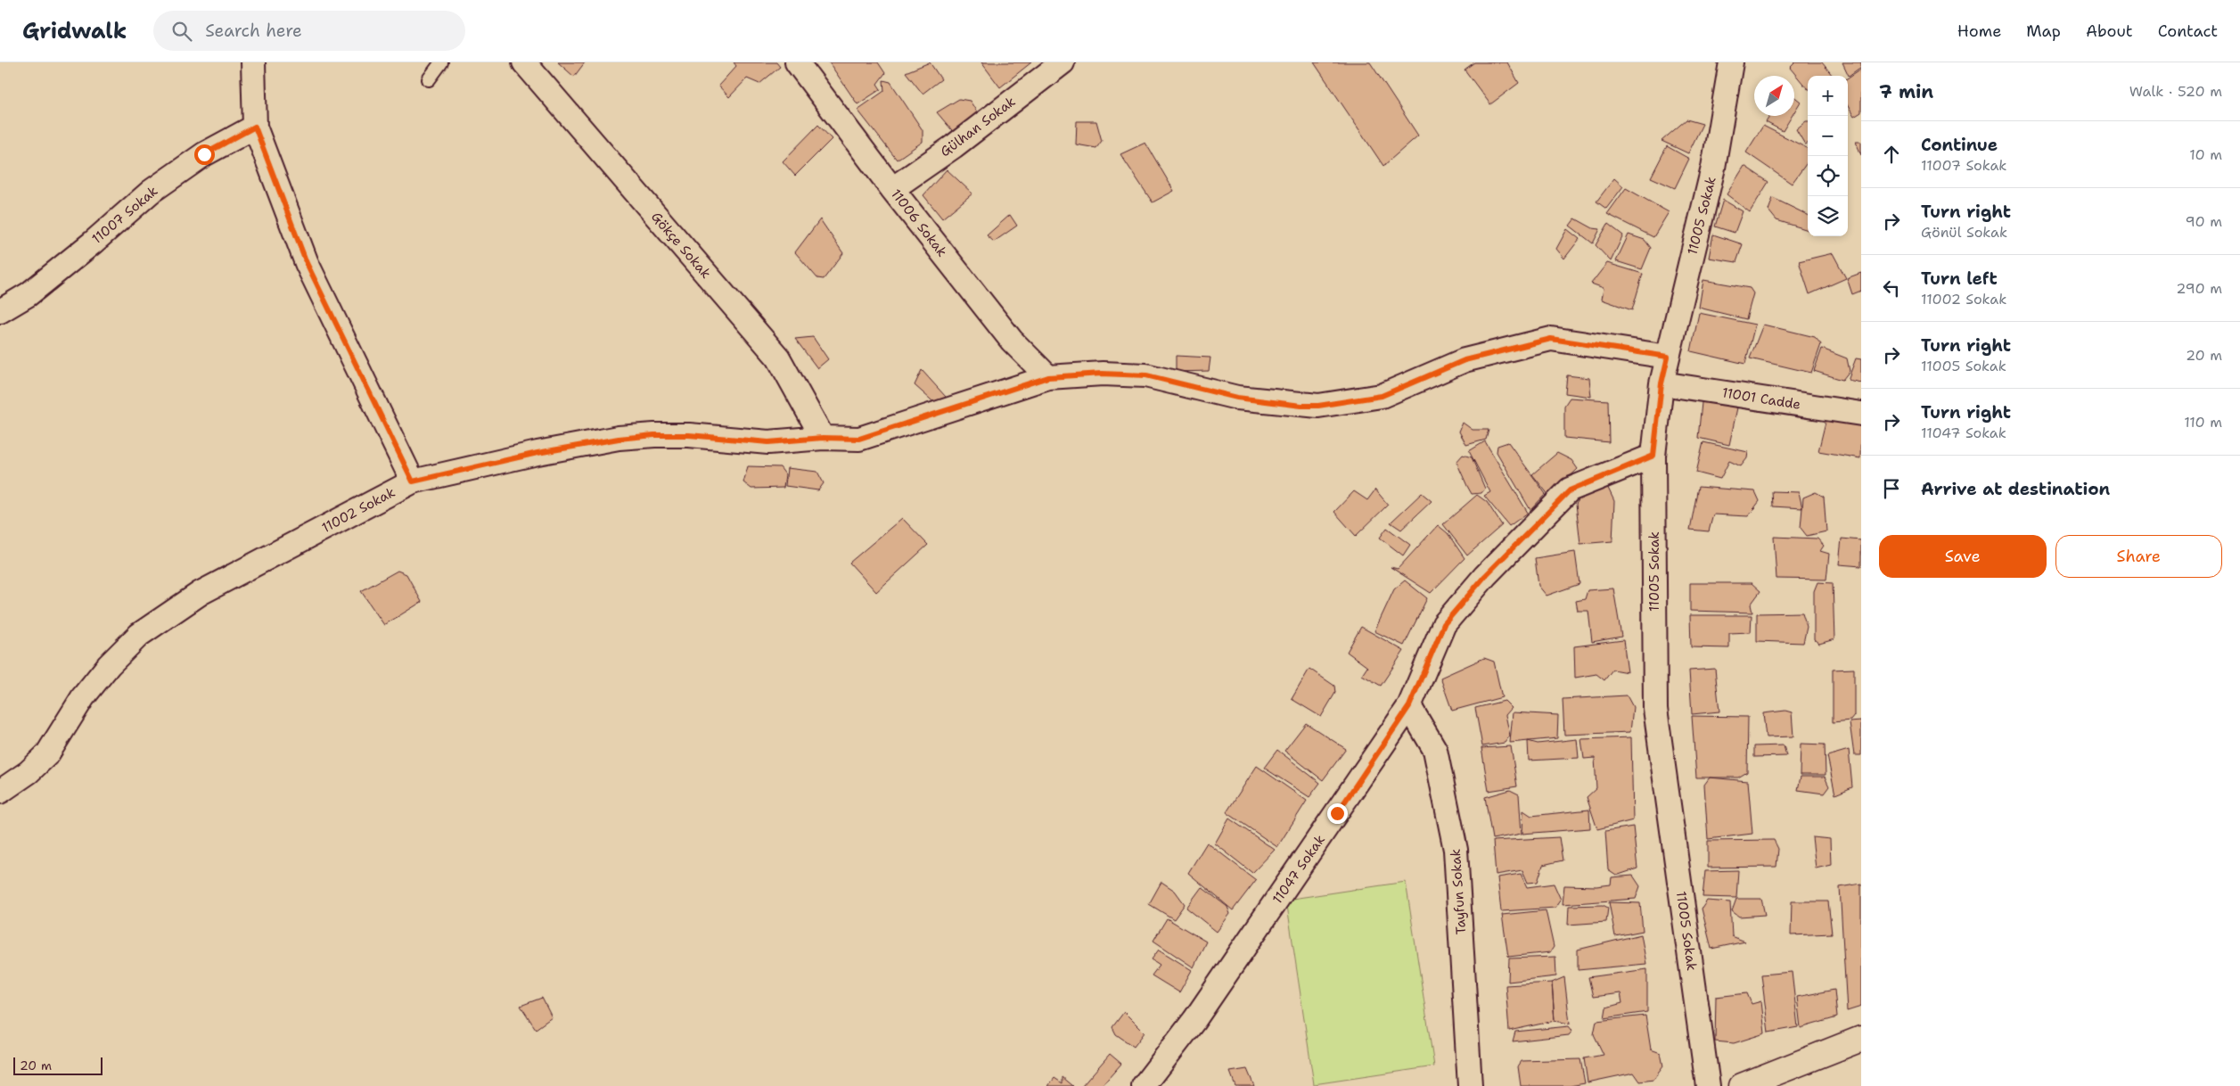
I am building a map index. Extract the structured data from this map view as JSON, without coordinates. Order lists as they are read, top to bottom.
{
  "streets": {
    "street": [
      "Gülhan Sokak",
      "11007 Sokak",
      "11005 Sokak",
      "11006 Sokak",
      "Gökçe Sokak",
      "11001 Cadde",
      "11002 Sokak",
      "11047 Sokak",
      "Tayfun Sokak"
    ]
  },
  "crossings": [
    ["Gülhan Sokak", "11006 Sokak"],
    ["11005 Sokak", "11001 Cadde"],
    ["11005 Sokak", "11002 Sokak"],
    ["11005 Sokak", "11047 Sokak"],
    ["11006 Sokak", "11002 Sokak"],
    ["Gökçe Sokak", "11002 Sokak"],
    ["11047 Sokak", "Tayfun Sokak"]
  ],
  "scale_bar": "20 m",
  "north": "top right",
  "page": {
    "header": "Gridwalk",
    "search": "Search here",
    "nav": [
      "Home",
      "Map",
      "About",
      "Contact"
    ],
    "heading": ["7 min", "Walk · 520 m"],
    "map_buttons": ["+", "−"],
    "list": [
      ["Continue", "11007 Sokak", "10 m"],
      ["Turn right", "Gönül Sokak", "90 m"],
      ["Turn left", "11002 Sokak", "290 m"],
      ["Turn right", "11005 Sokak", "20 m"],
      ["Turn right", "11047 Sokak", "110 m"],
      "Arrive at destination"
    ],
    "buttons": ["Save", "Share"],
    "scale": "20 m"
  }
}
